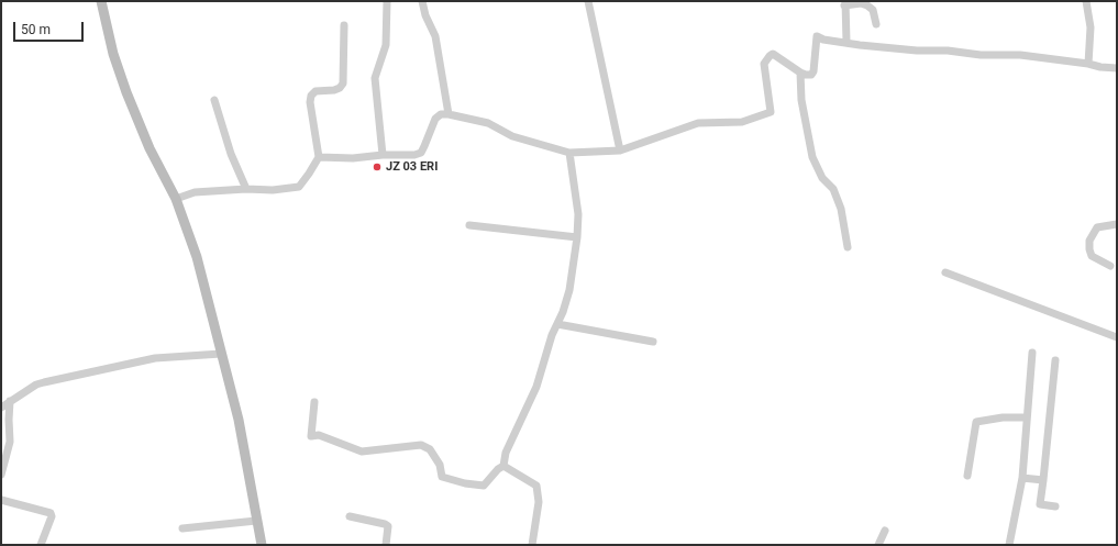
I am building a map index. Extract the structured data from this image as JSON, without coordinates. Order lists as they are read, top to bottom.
{
  "places": ["JZ 03 ERI"],
  "scale_bar": "50 m"
}
